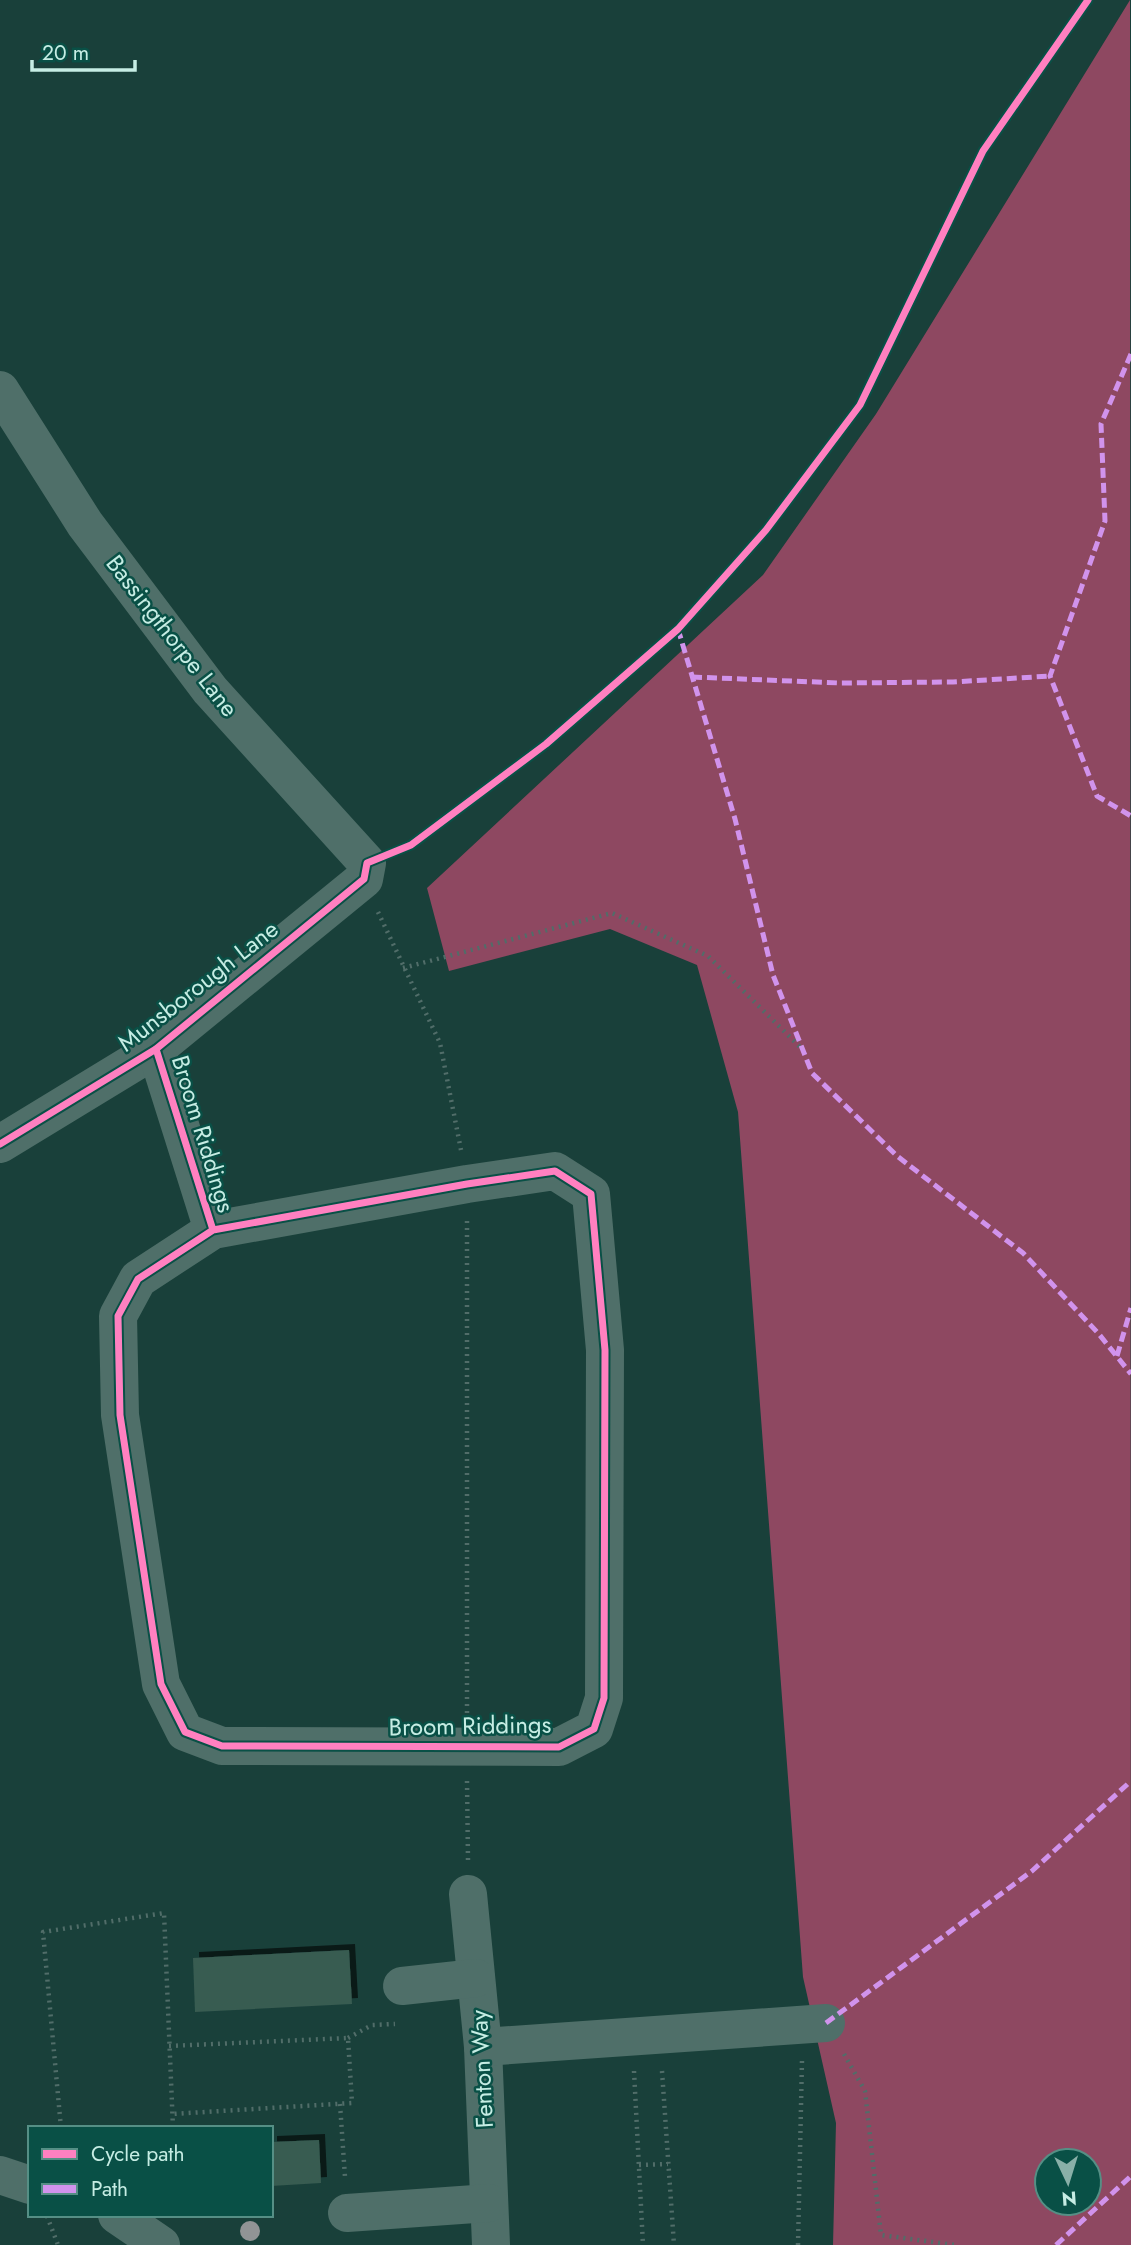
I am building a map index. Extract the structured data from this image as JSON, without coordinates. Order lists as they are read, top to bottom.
{
  "streets": {
    "street": [
      "Bassingthorpe Lane",
      "Munsborough Lane",
      "Broom Riddings",
      "Fenton Way"
    ]
  },
  "crossings": [
    ["Bassingthorpe Lane", "Munsborough Lane"],
    ["Munsborough Lane", "Broom Riddings"]
  ],
  "legend": ["Cycle path", "Path"],
  "scale_bar": "20 m",
  "north": "bottom"
}
